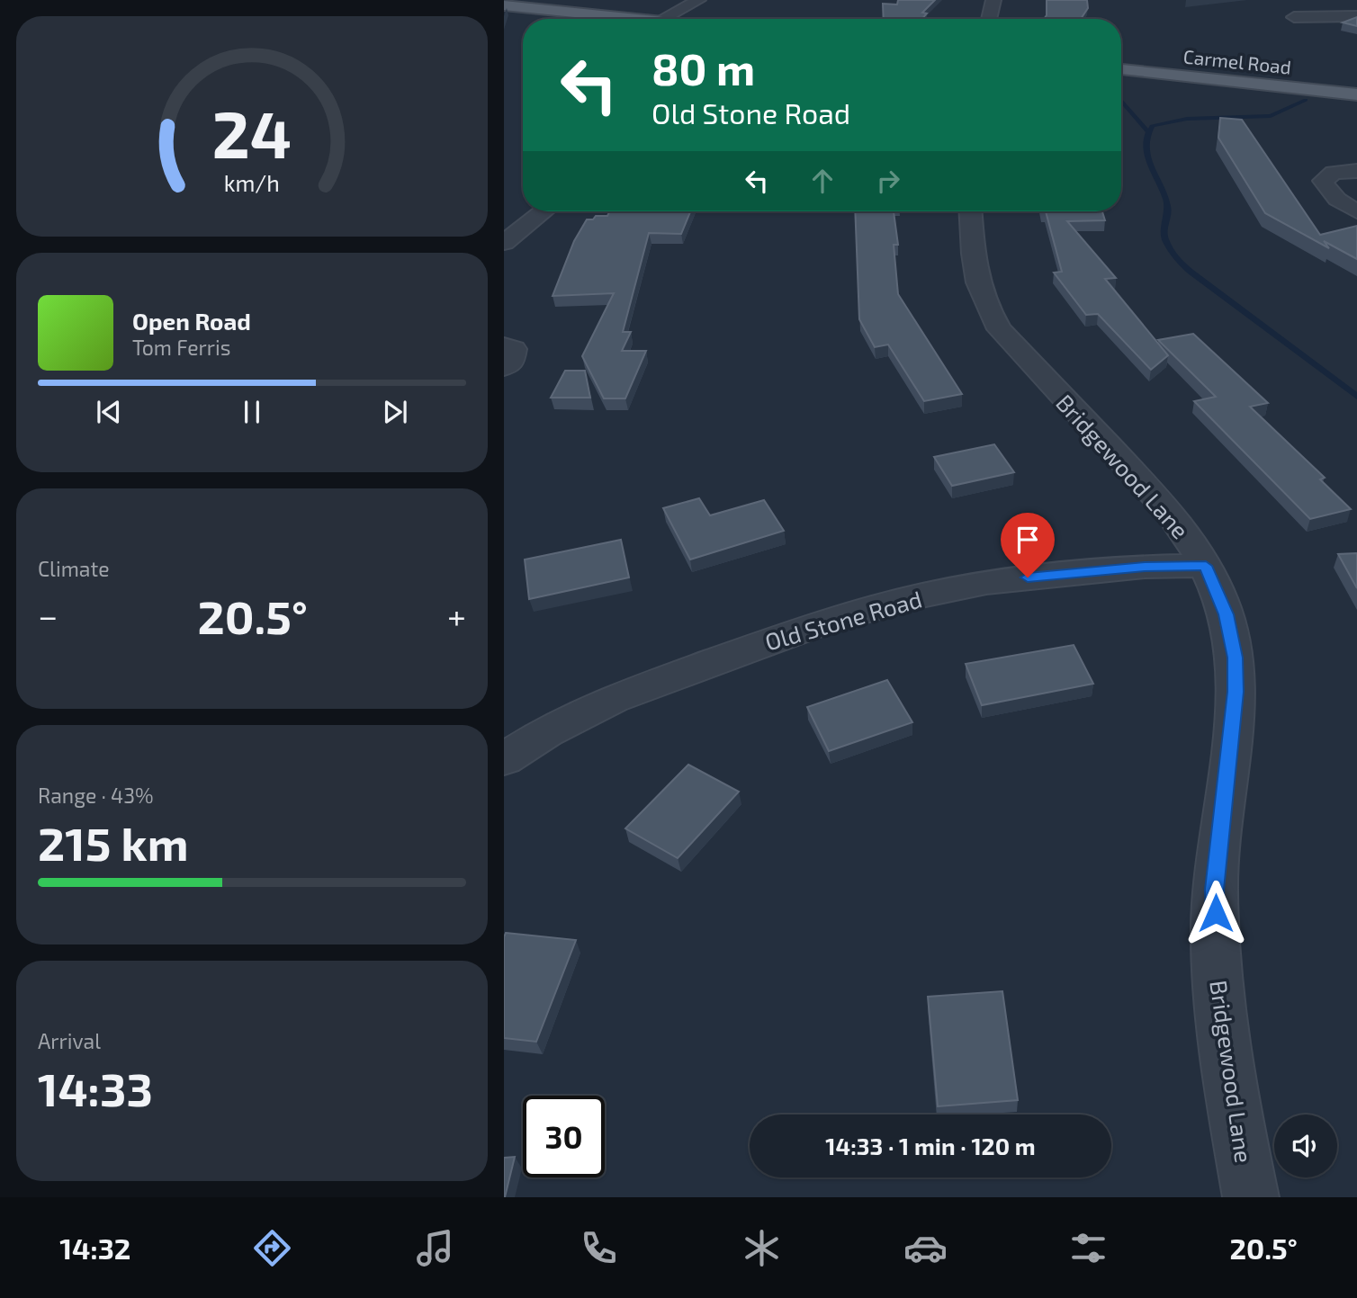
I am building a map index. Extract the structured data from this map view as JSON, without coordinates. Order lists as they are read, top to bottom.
{
  "streets": {
    "main road": ["Carmel Road"],
    "street": ["Bridgewood Lane", "Old Stone Road"]
  },
  "crossings": [
    ["Bridgewood Lane", "Old Stone Road"]
  ],
  "page": {
    "turn": ["80 m", "Old Stone Road"],
    "song": ["Open Road", "Tom Ferris"],
    "tile": [
      "Climate",
      ["Range · 43%", "215 km"],
      ["Arrival", "14:33"]
    ],
    "heat": ["−", "20.5°", "+"],
    "limit": "30",
    "trip": "14:33 · 1 min · 120 m",
    "tabs": ["14:32", "20.5°"],
    "gauge": ["24", "km/h"]
  }
}
